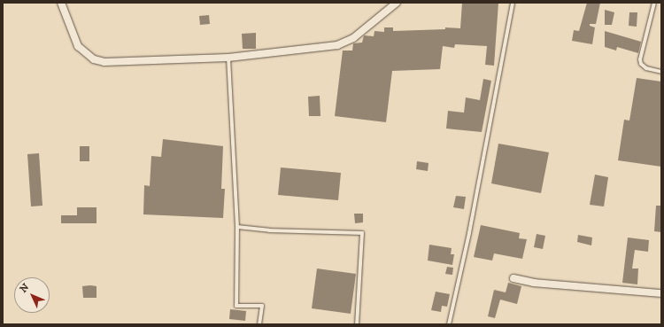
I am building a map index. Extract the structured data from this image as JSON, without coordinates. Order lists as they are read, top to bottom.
{
  "north": "top left"
}
